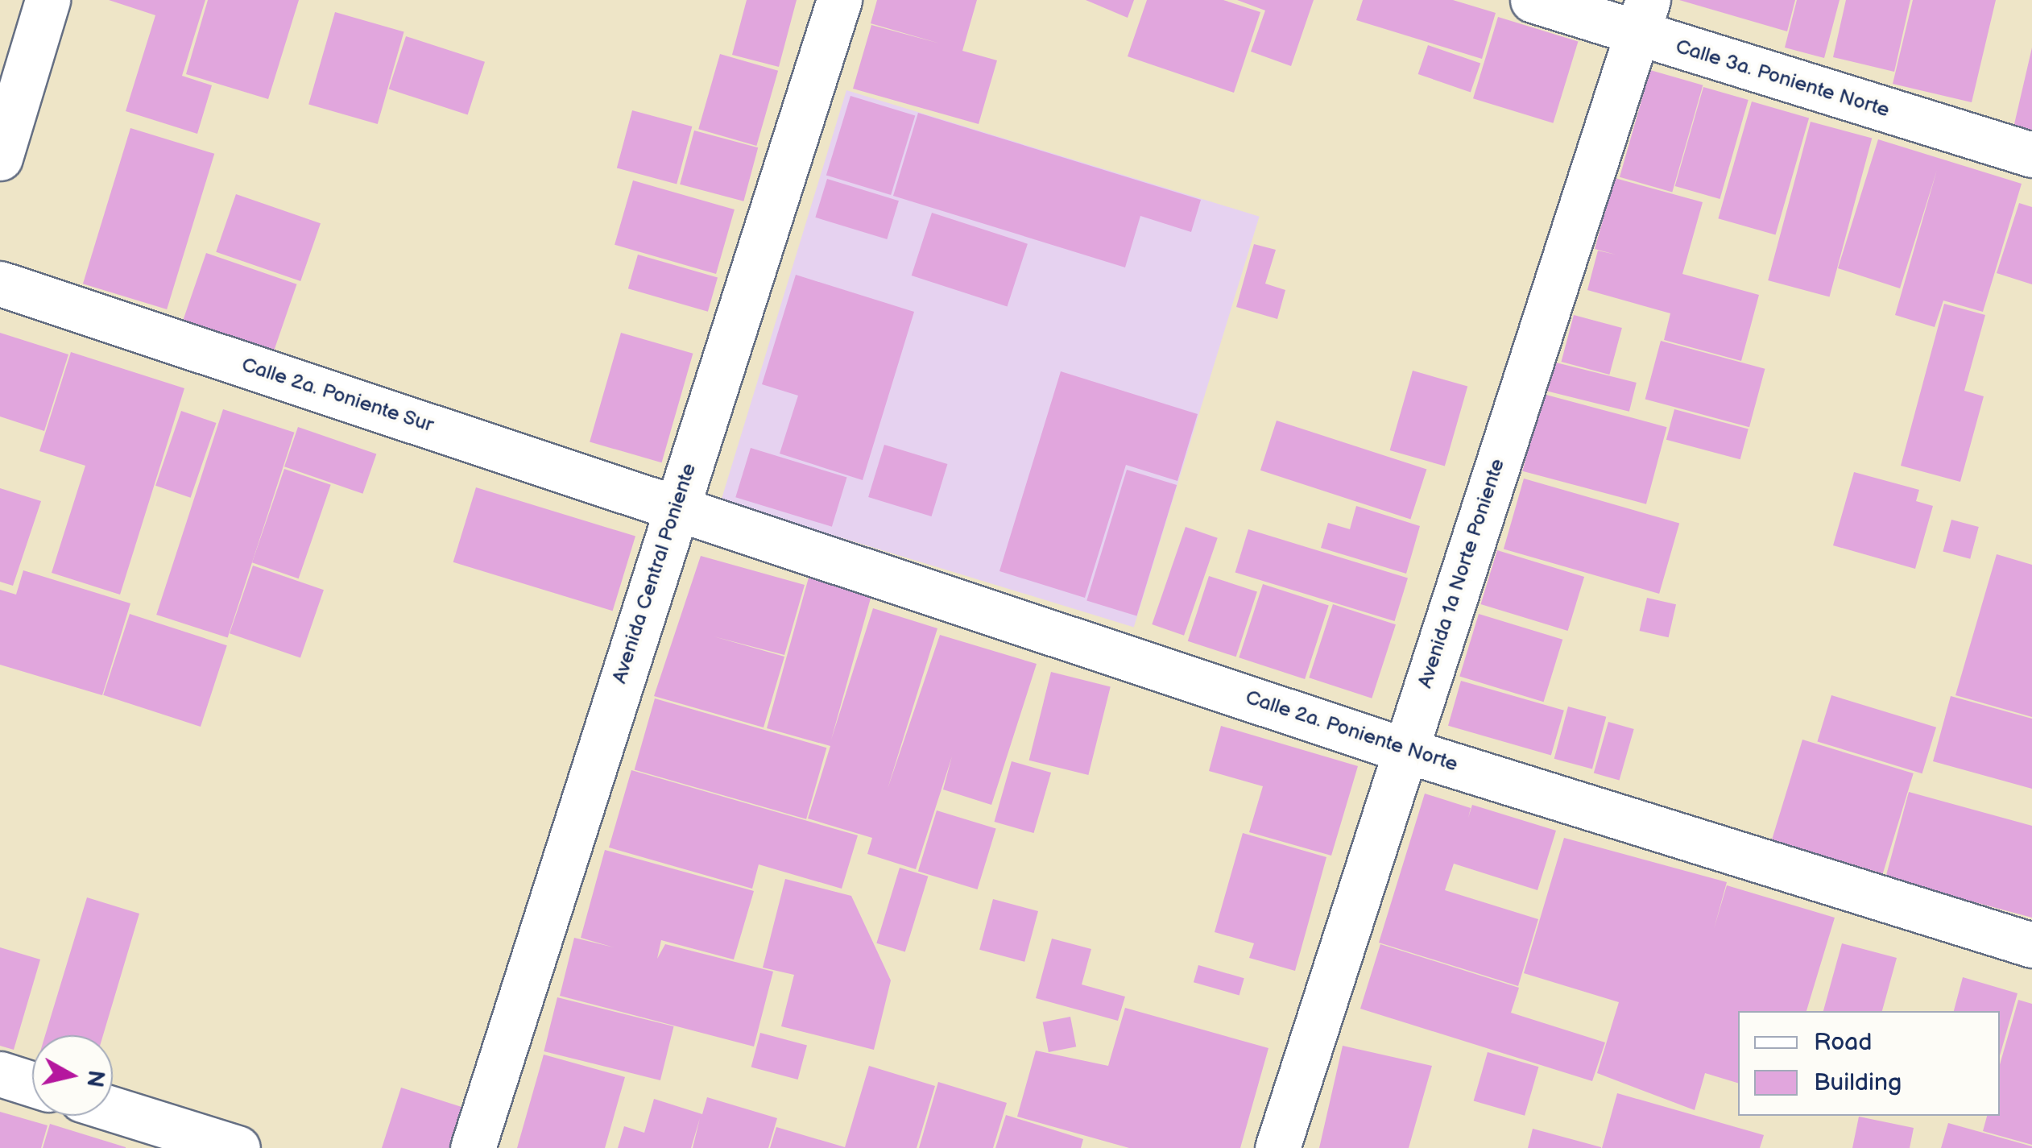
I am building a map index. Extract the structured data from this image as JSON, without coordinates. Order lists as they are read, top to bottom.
{
  "streets": {
    "street": [
      "Calle 3a. Poniente Norte",
      "Calle 2a. Poniente Sur",
      "Avenida Central Poniente",
      "Avenida 1a Norte Poniente",
      "Calle 2a. Poniente Norte"
    ]
  },
  "crossings": [
    ["Calle 3a. Poniente Norte", "Avenida 1a Norte Poniente"],
    ["Calle 2a. Poniente Sur", "Avenida Central Poniente"],
    ["Calle 2a. Poniente Sur", "Calle 2a. Poniente Norte"],
    ["Avenida Central Poniente", "Calle 2a. Poniente Norte"],
    ["Avenida 1a Norte Poniente", "Calle 2a. Poniente Norte"]
  ],
  "legend": ["Road", "Building"],
  "north": "right"
}
